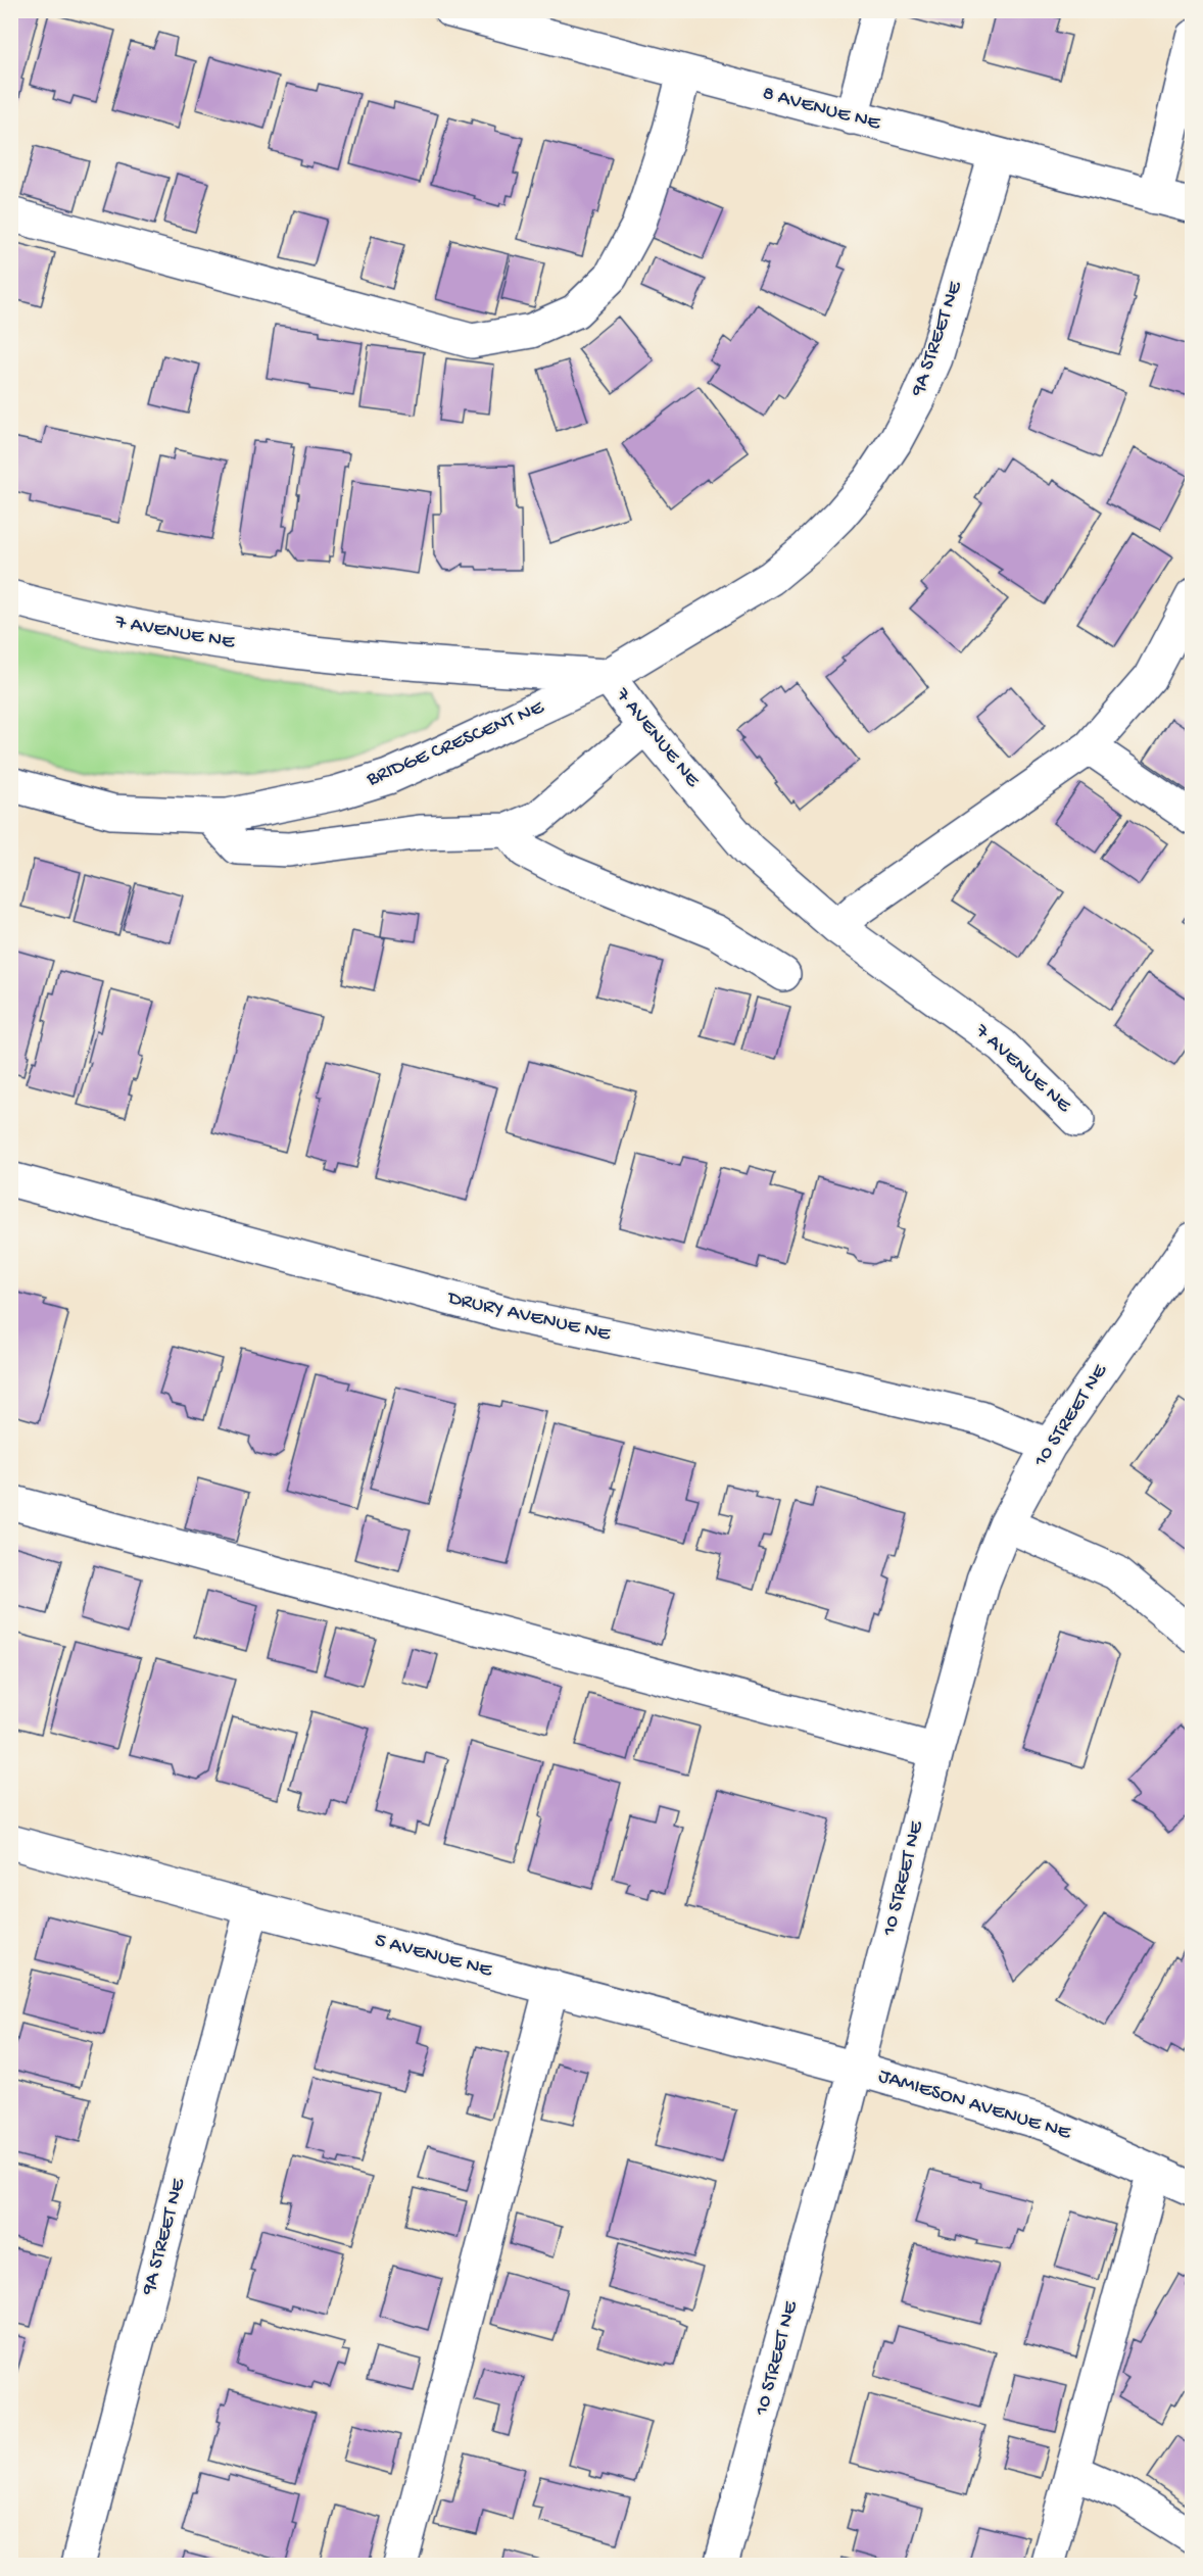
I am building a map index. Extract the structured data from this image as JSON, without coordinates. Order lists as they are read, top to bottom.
{
  "streets": {
    "street": [
      "8 AVENUE NE",
      "9A STREET NE",
      "7 AVENUE NE",
      "BRIDGE CRESCENT NE",
      "DRURY AVENUE NE",
      "10 STREET NE",
      "5 AVENUE NE",
      "JAMIESON AVENUE NE"
    ]
  },
  "crossings": [
    ["8 AVENUE NE", "9A STREET NE"],
    ["9A STREET NE", "7 AVENUE NE"],
    ["9A STREET NE", "BRIDGE CRESCENT NE"],
    ["9A STREET NE", "5 AVENUE NE"],
    ["7 AVENUE NE", "BRIDGE CRESCENT NE"],
    ["DRURY AVENUE NE", "10 STREET NE"],
    ["10 STREET NE", "5 AVENUE NE"],
    ["10 STREET NE", "JAMIESON AVENUE NE"],
    ["5 AVENUE NE", "JAMIESON AVENUE NE"]
  ]
}
